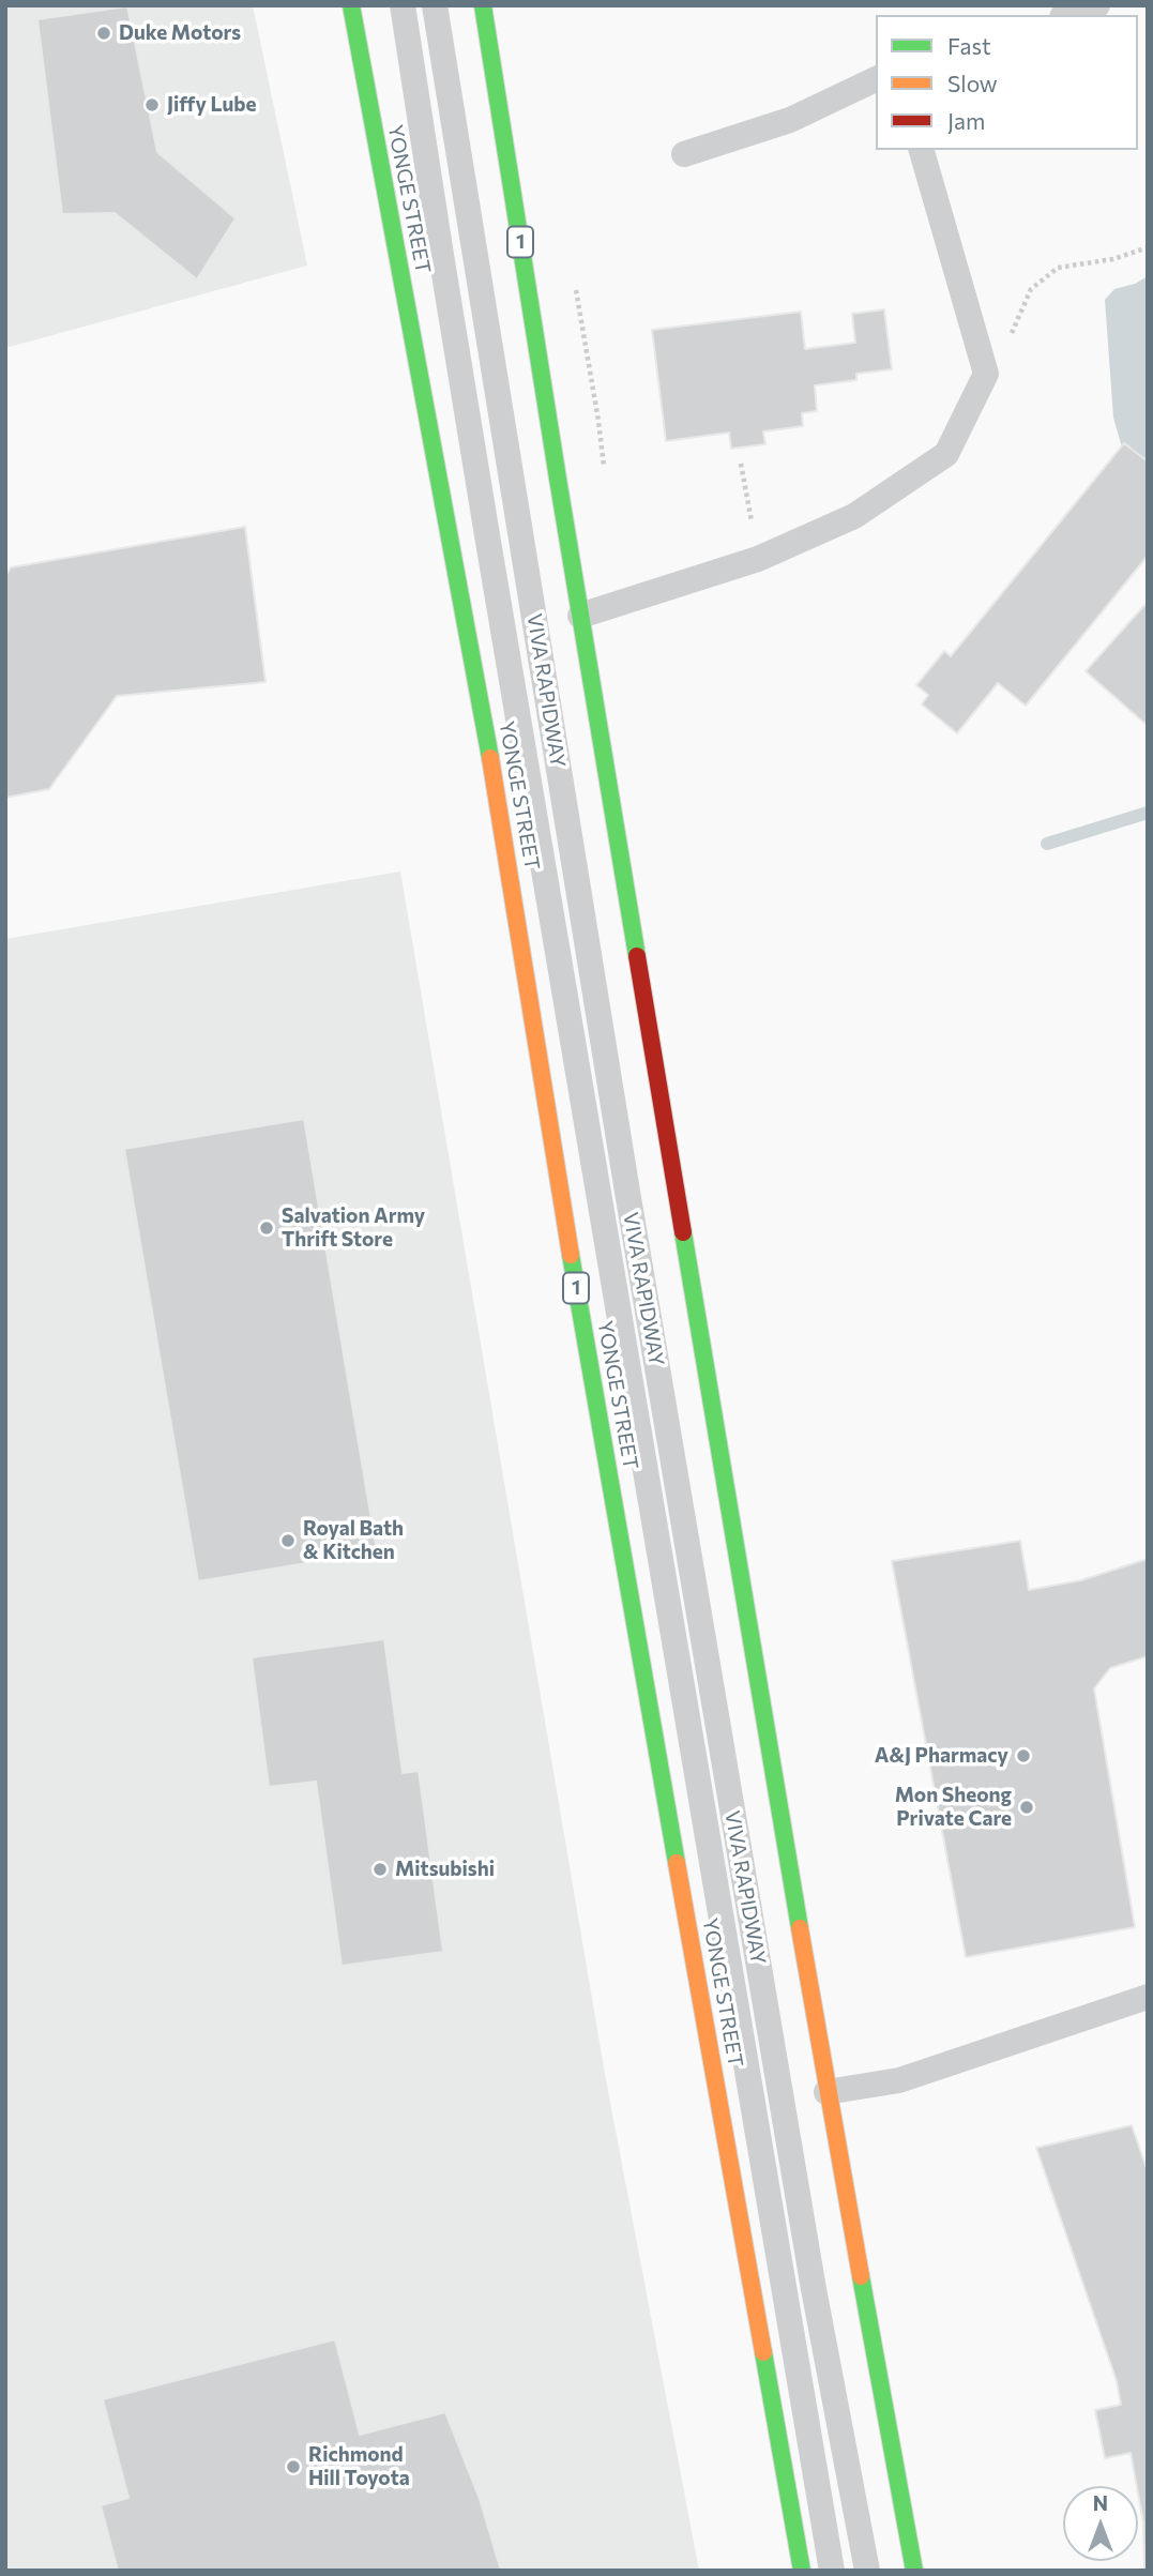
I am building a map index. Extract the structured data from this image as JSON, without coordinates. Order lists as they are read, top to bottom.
{
  "streets": {
    "main road": ["YONGE STREET", "1"],
    "lane": ["VIVA RAPIDWAY"]
  },
  "places": [
    "Duke Motors",
    "Jiffy Lube",
    "Salvation Army Thrift Store",
    "Royal Bath & Kitchen",
    "A&J Pharmacy",
    "Mon Sheong Private Care",
    "Mitsubishi",
    "Richmond Hill Toyota"
  ],
  "legend": ["Fast", "Slow", "Jam"],
  "north": "top"
}
